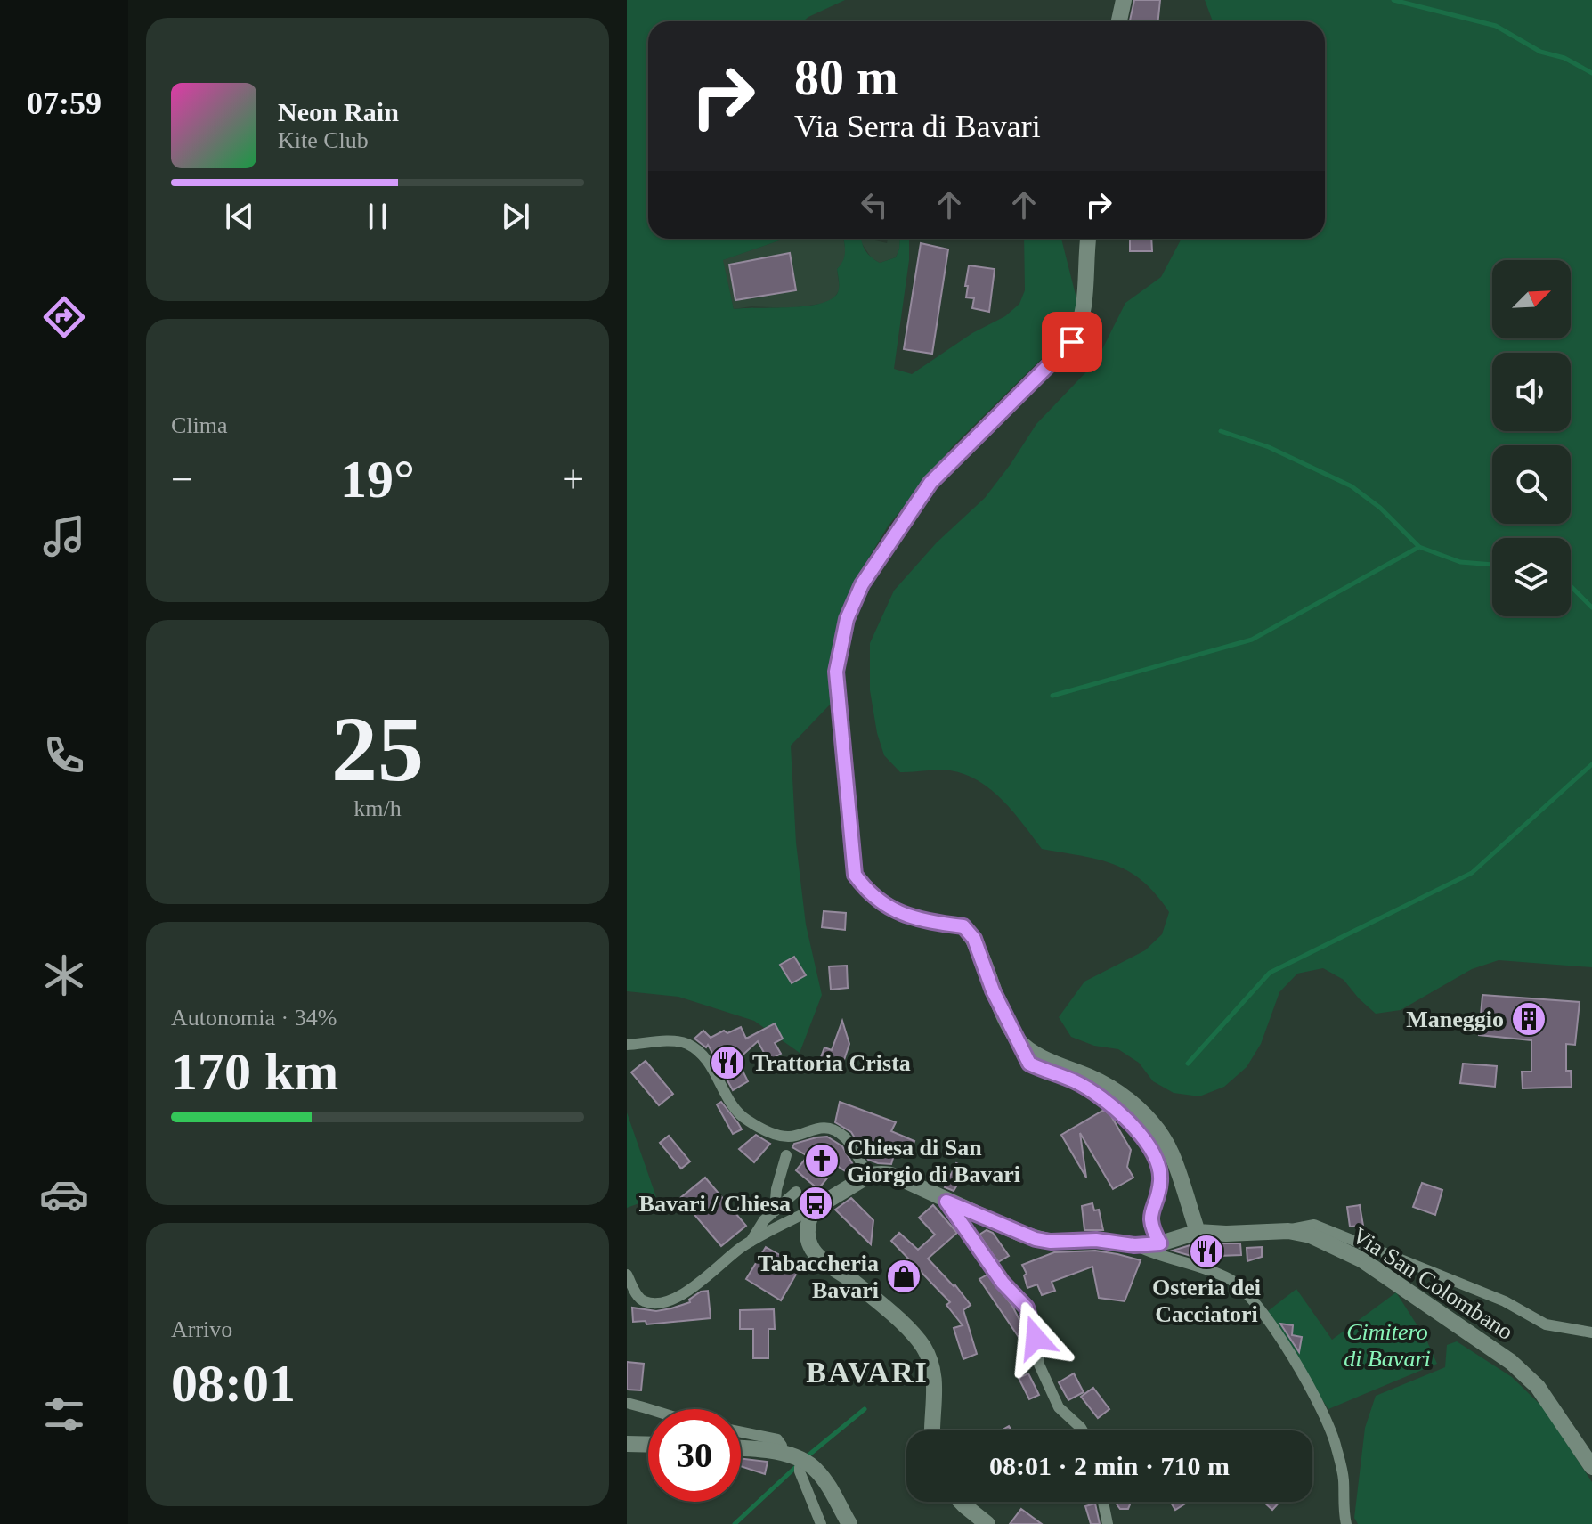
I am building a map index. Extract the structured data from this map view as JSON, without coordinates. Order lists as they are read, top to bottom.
{
  "streets": {
    "street": ["Via San Colombano"]
  },
  "districts": ["BAVARI"],
  "parks": ["Cimitero di Bavari"],
  "places": {
    "building": ["Maneggio"],
    "restaurant": ["Trattoria Crista", "Osteria dei Cacciatori"],
    "church": ["Chiesa di San Giorgio di Bavari"],
    "bus stop": ["Bavari / Chiesa"],
    "shop": ["Tabaccheria Bavari"]
  },
  "north": "top right",
  "page": {
    "tabs": "07:59",
    "turn": ["80 m", "Via Serra di Bavari"],
    "song": ["Neon Rain", "Kite Club"],
    "tile": [
      "Clima",
      ["25", "km/h"],
      ["Autonomia · 34%", "170 km"],
      ["Arrivo", "08:01"]
    ],
    "heat": ["−", "19°", "+"],
    "limit": "30",
    "trip": "08:01 · 2 min · 710 m"
  }
}
